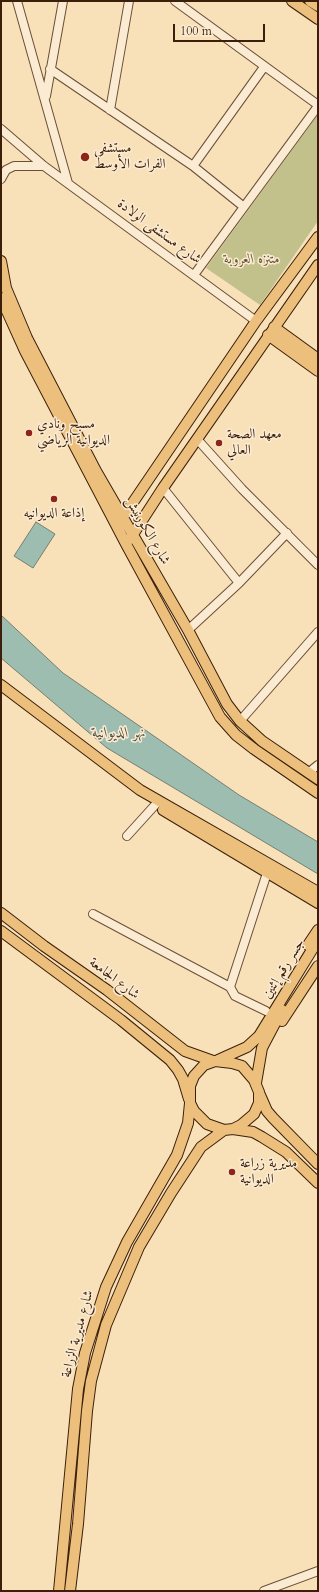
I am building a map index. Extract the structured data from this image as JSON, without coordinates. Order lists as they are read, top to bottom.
{
  "streets": {
    "main road": [
      "شارع الكورنيش",
      "جسر رقم إثنين",
      "شارع الجامعة",
      "شارع مديرية الزراعة"
    ],
    "street": ["شارع مستشفى الولادة"]
  },
  "crossings": [
    ["شارع الجامعة", "شارع مديرية الزراعة"]
  ],
  "water": ["نهر الديوانية"],
  "parks": ["متنزه العروبة"],
  "places": [
    "مستشفى الفرات الأوسط",
    "مسبح ونادي الديوانية الرياضي",
    "معهد الصحة العالي",
    "إذاعة الديوانيه",
    "مديرية زراعة الديوانية"
  ],
  "scale_bar": "100 m"
}
